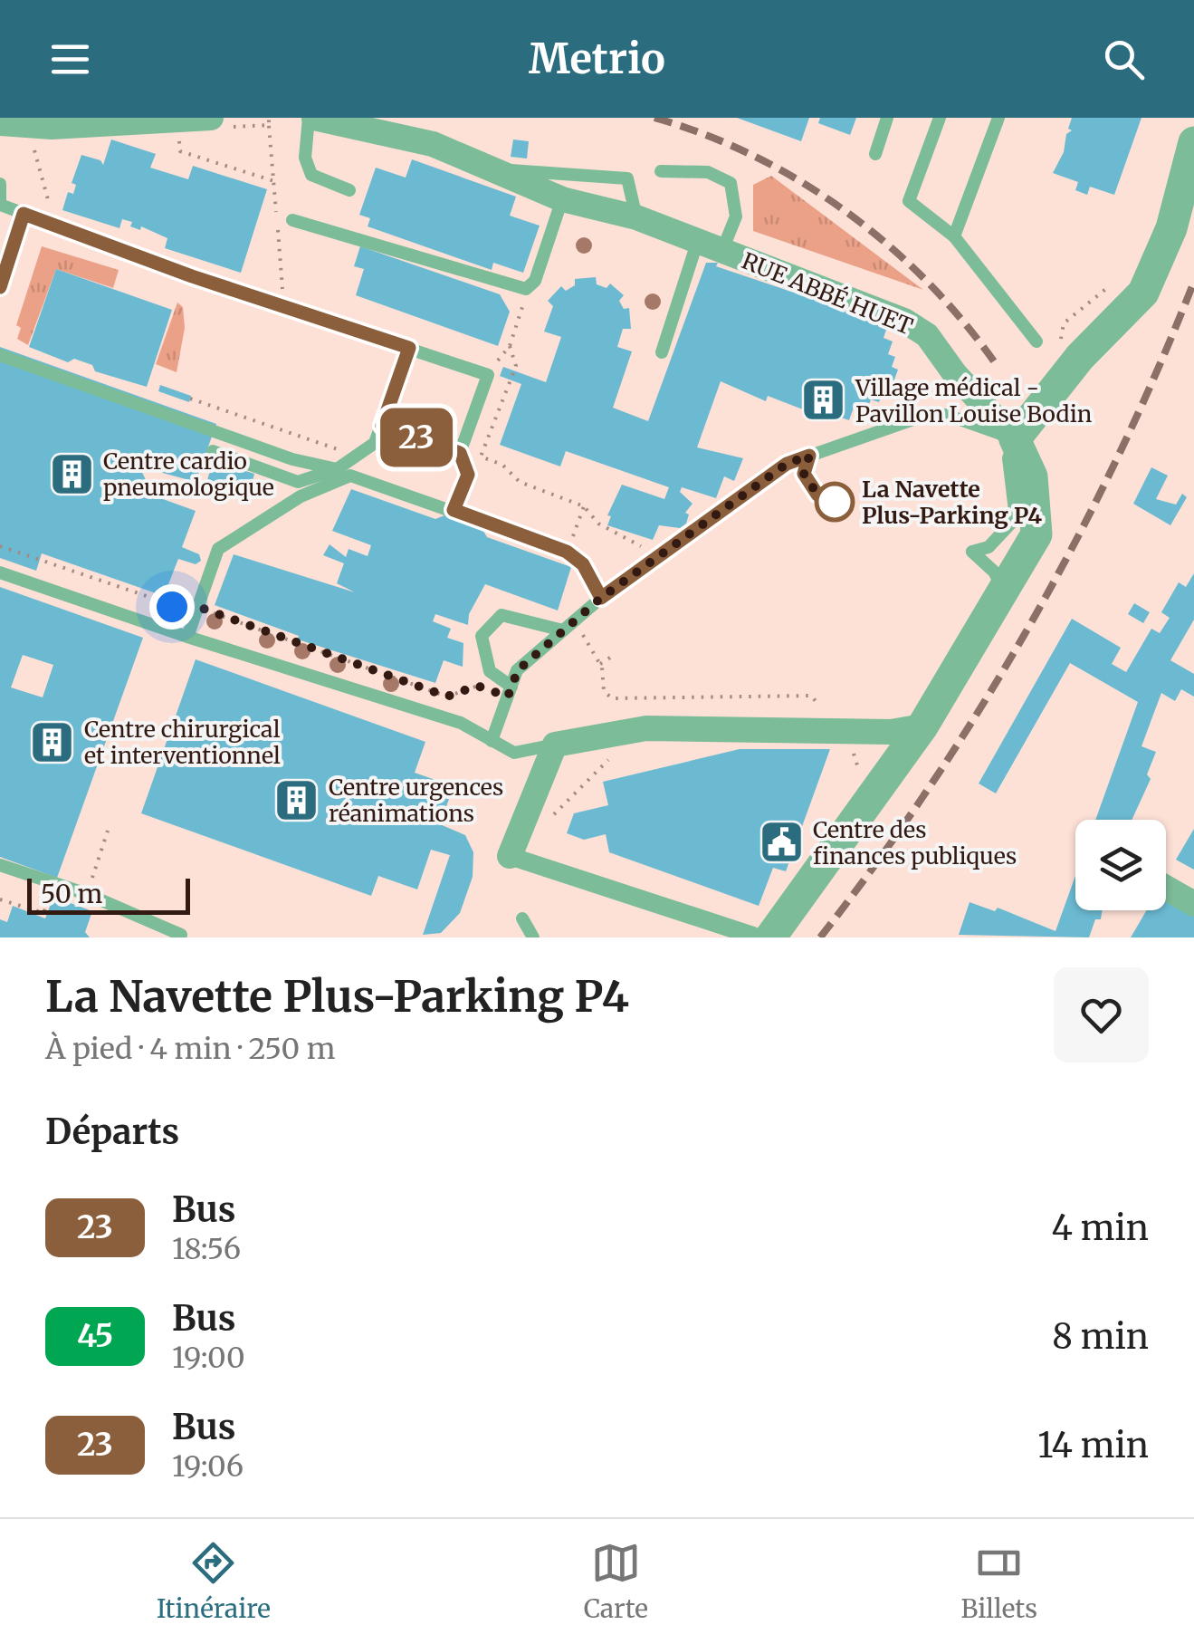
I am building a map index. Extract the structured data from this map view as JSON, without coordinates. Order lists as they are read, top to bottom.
{
  "streets": {
    "street": ["RUE ABBÉ HUET"]
  },
  "places": {
    "building": [
      "Village médical - Pavillon Louise Bodin",
      "Centre cardio pneumologique",
      "Centre chirurgical et interventionnel",
      "Centre urgences réanimations"
    ],
    "other": ["La Navette Plus-Parking P4"],
    "public building": ["Centre des finances publiques"]
  },
  "lines": ["bus line 23"],
  "scale_bar": "50 m",
  "page": {
    "header": "Metrio",
    "on_map": "23",
    "scale": "50 m",
    "heading": [
      ["La Navette Plus-Parking P4", "À pied · 4 min · 250 m"],
      "Départs"
    ],
    "list": [
      {
        "mark": "23",
        "name": "Bus",
        "note": "18:56",
        "value": "4 min"
      },
      {
        "mark": "45",
        "name": "Bus",
        "note": "19:00",
        "value": "8 min"
      },
      {
        "mark": "23",
        "name": "Bus",
        "note": "19:06",
        "value": "14 min"
      }
    ],
    "tabs": ["Itinéraire", "Carte", "Billets"]
  }
}
